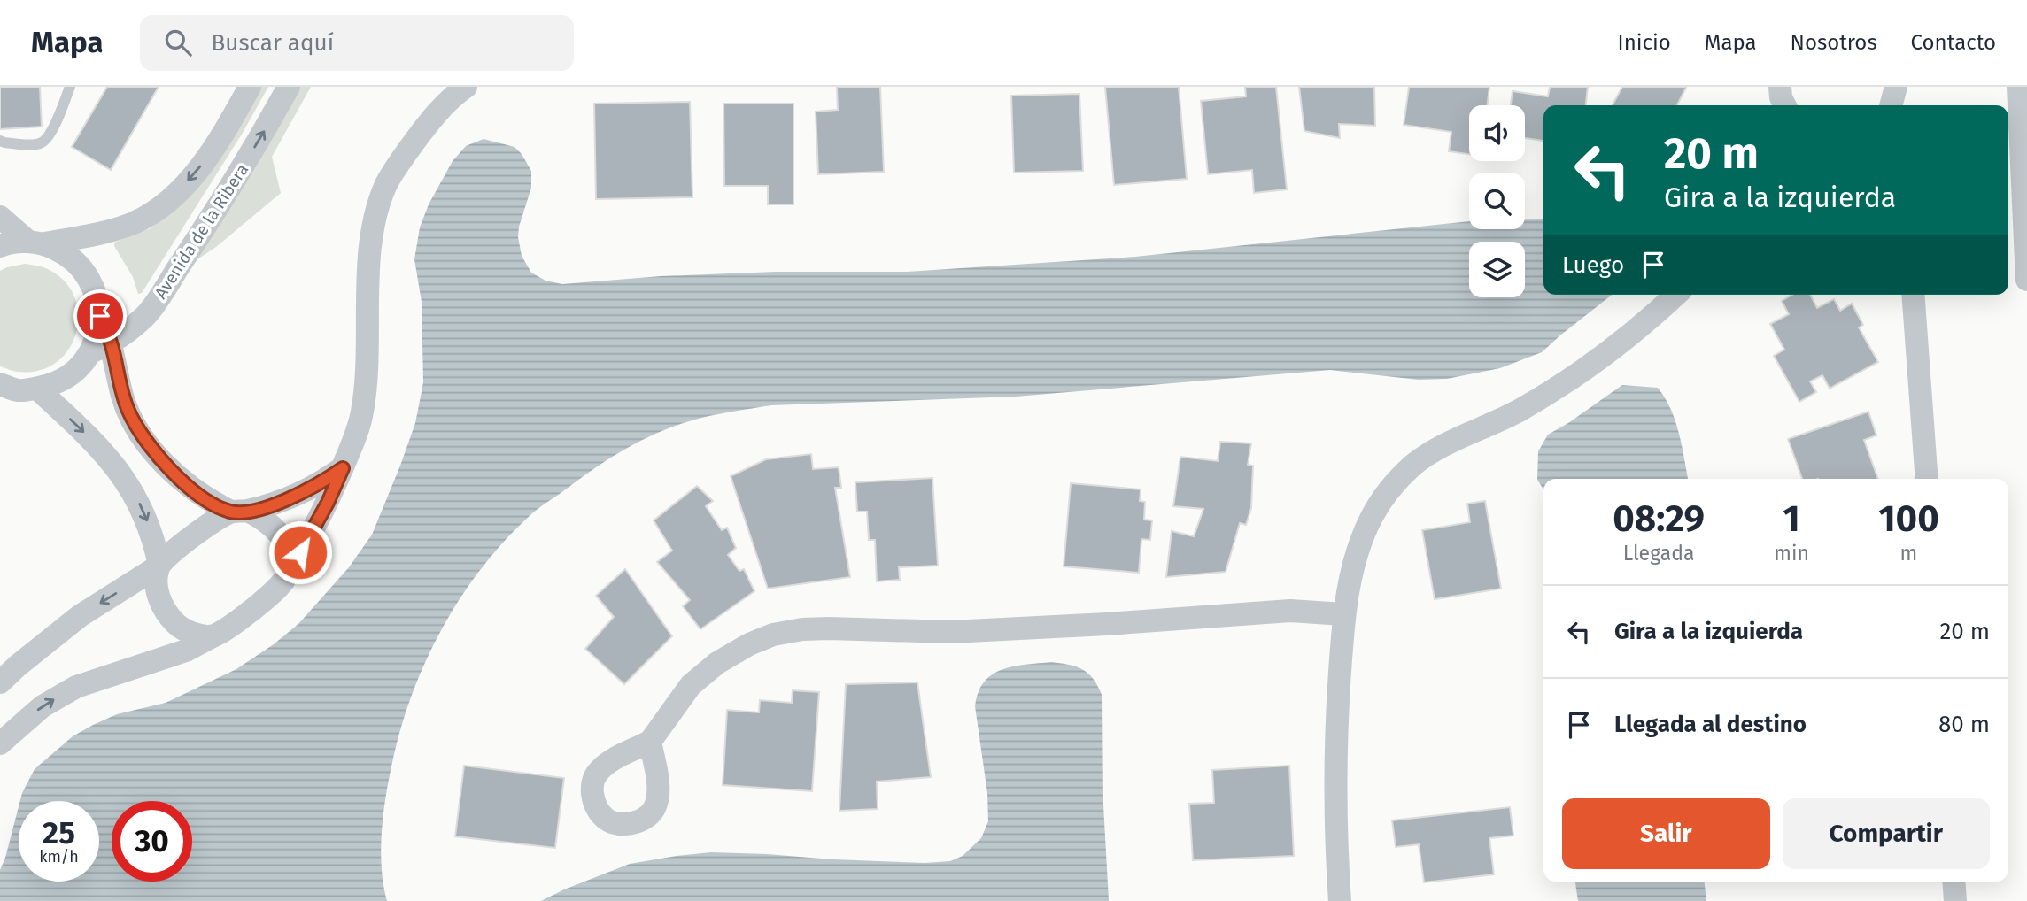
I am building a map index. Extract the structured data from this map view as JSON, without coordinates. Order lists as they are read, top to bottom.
{
  "streets": {
    "street": ["Avenida de la Ribera"]
  },
  "page": {
    "header": "Mapa",
    "search": "Buscar aquí",
    "nav": [
      "Inicio",
      "Mapa",
      "Nosotros",
      "Contacto"
    ],
    "turn": ["20 m", "Gira a la izquierda"],
    "then": "Luego",
    "eta": [
      "08:29",
      "Llegada",
      "1",
      "min",
      "100",
      "m"
    ],
    "list": [
      {
        "name": "Gira a la izquierda",
        "value": "20 m"
      },
      {
        "name": "Llegada al destino",
        "value": "80 m"
      }
    ],
    "buttons": ["Salir", "Compartir"],
    "speed": "25 km/h",
    "limit": "30"
  }
}
